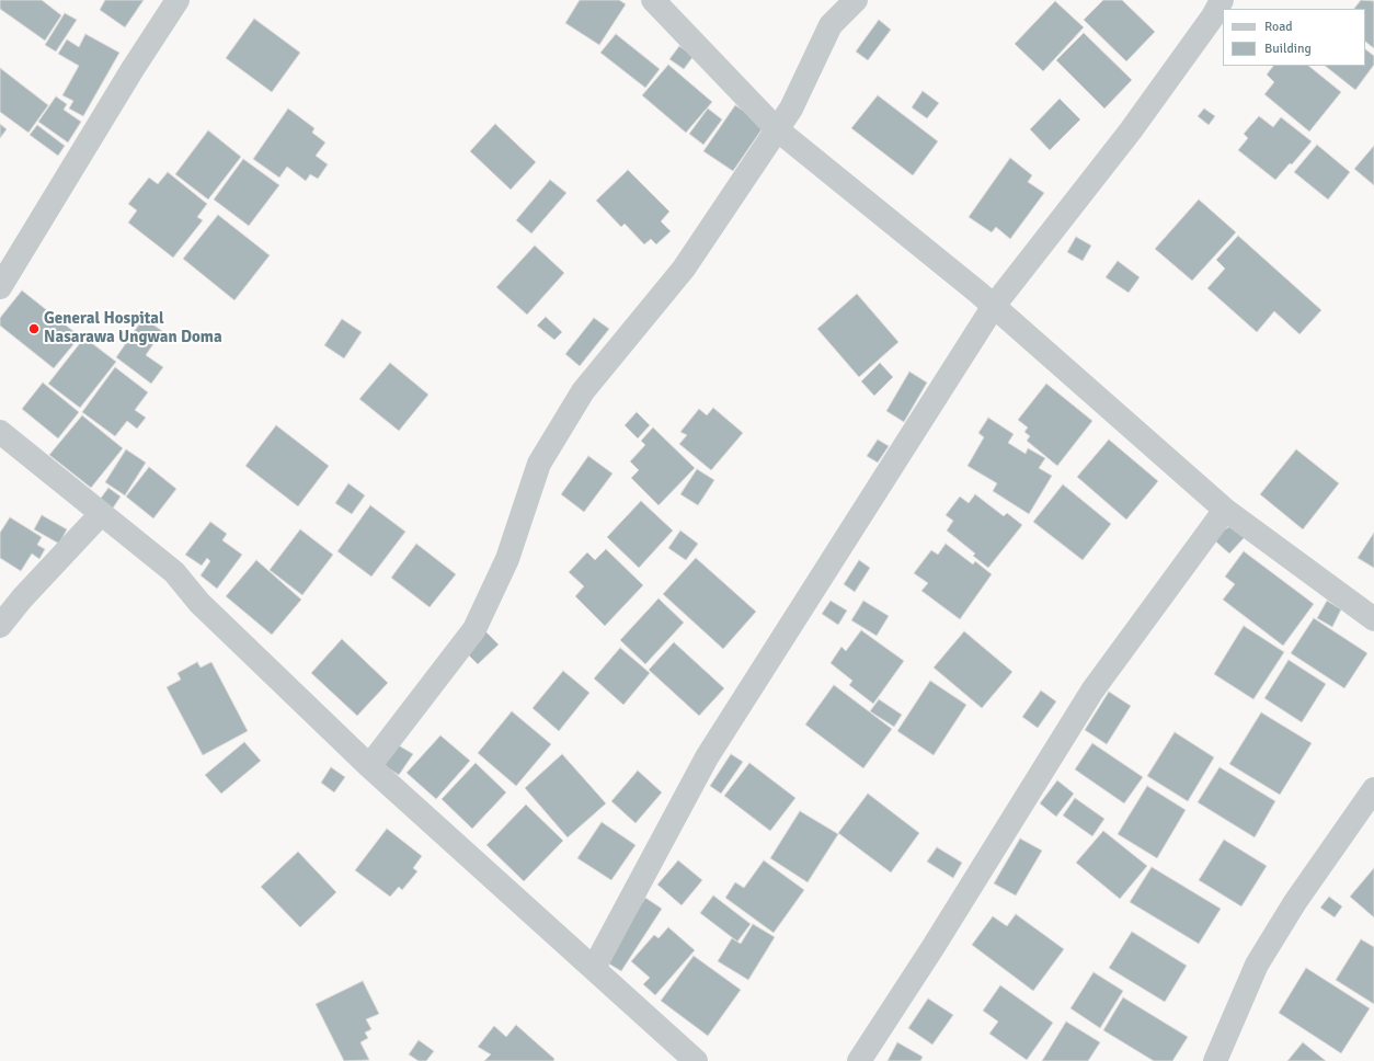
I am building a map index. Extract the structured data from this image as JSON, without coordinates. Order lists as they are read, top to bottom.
{
  "places": ["General Hospital Nasarawa Ungwan Doma"],
  "legend": ["Road", "Building"]
}
